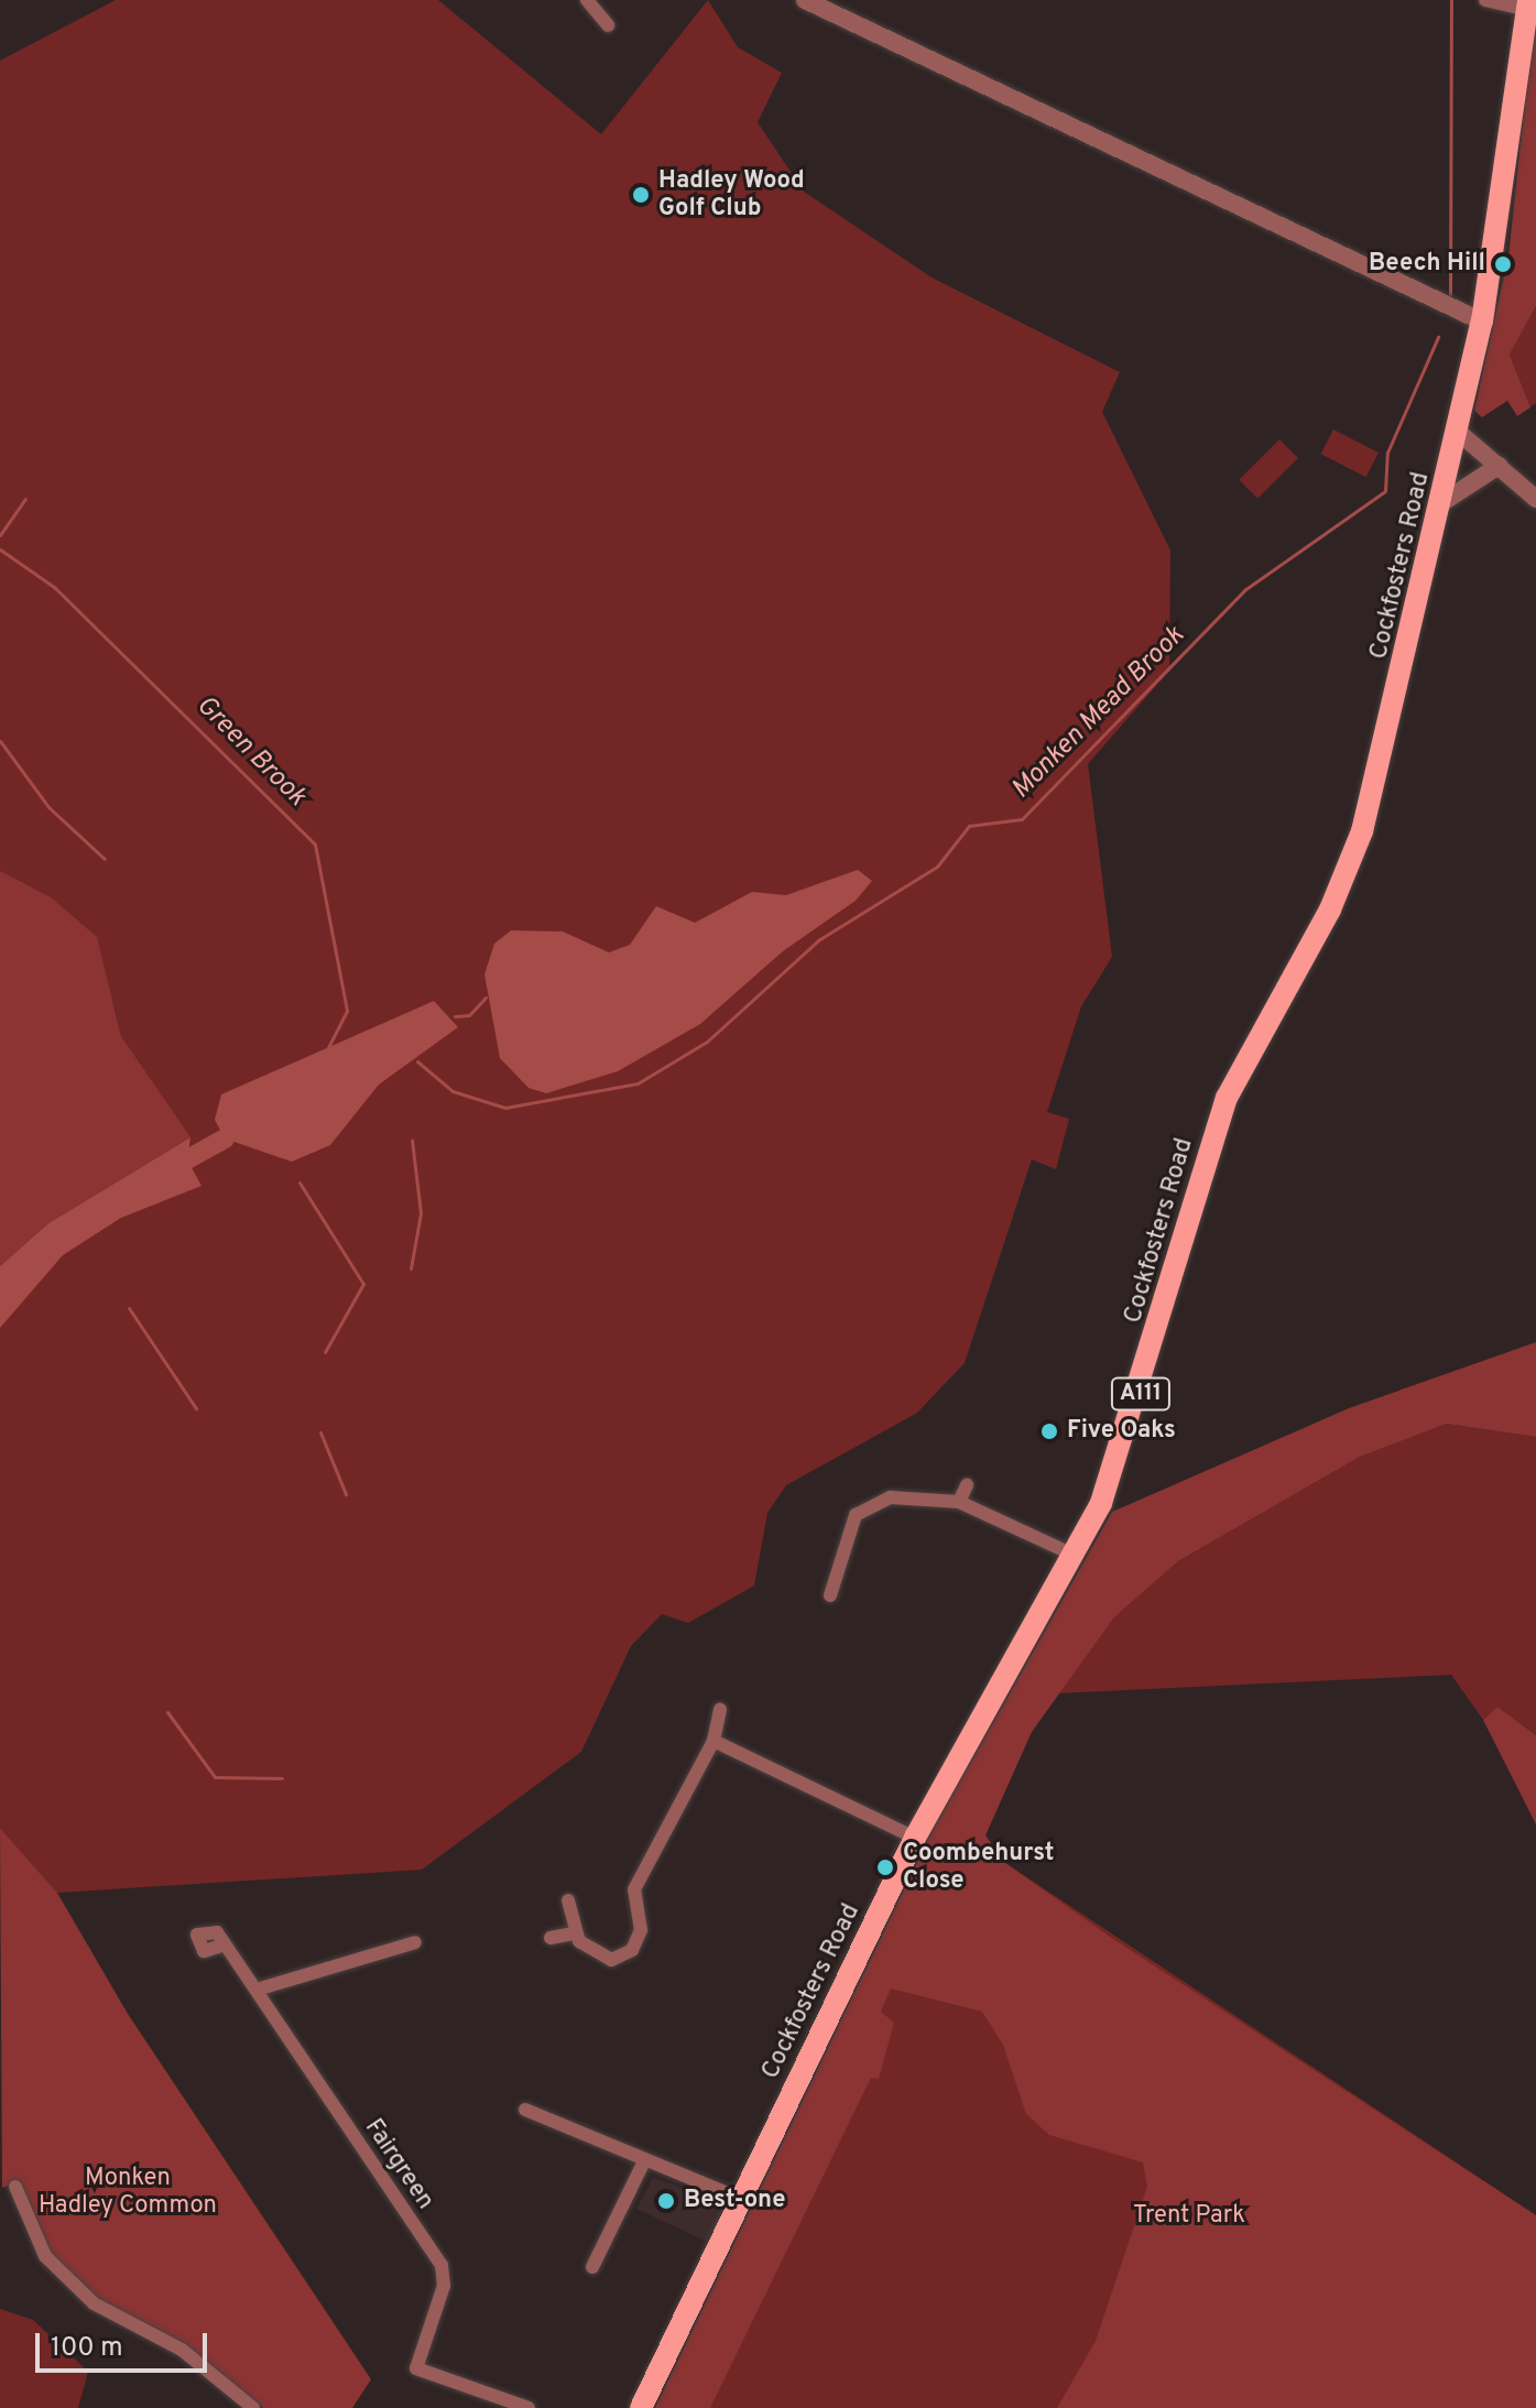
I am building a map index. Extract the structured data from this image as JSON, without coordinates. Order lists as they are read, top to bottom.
{
  "streets": {
    "main road": ["Cockfosters Road", "A111"],
    "street": ["Fairgreen"]
  },
  "water": ["Monken Mead Brook", "Green Brook"],
  "parks": ["Monken Hadley Common", "Trent Park"],
  "places": [
    "Hadley Wood Golf Club",
    "Beech Hill",
    "Five Oaks",
    "Coombehurst Close",
    "Best-one"
  ],
  "scale_bar": "100 m"
}
